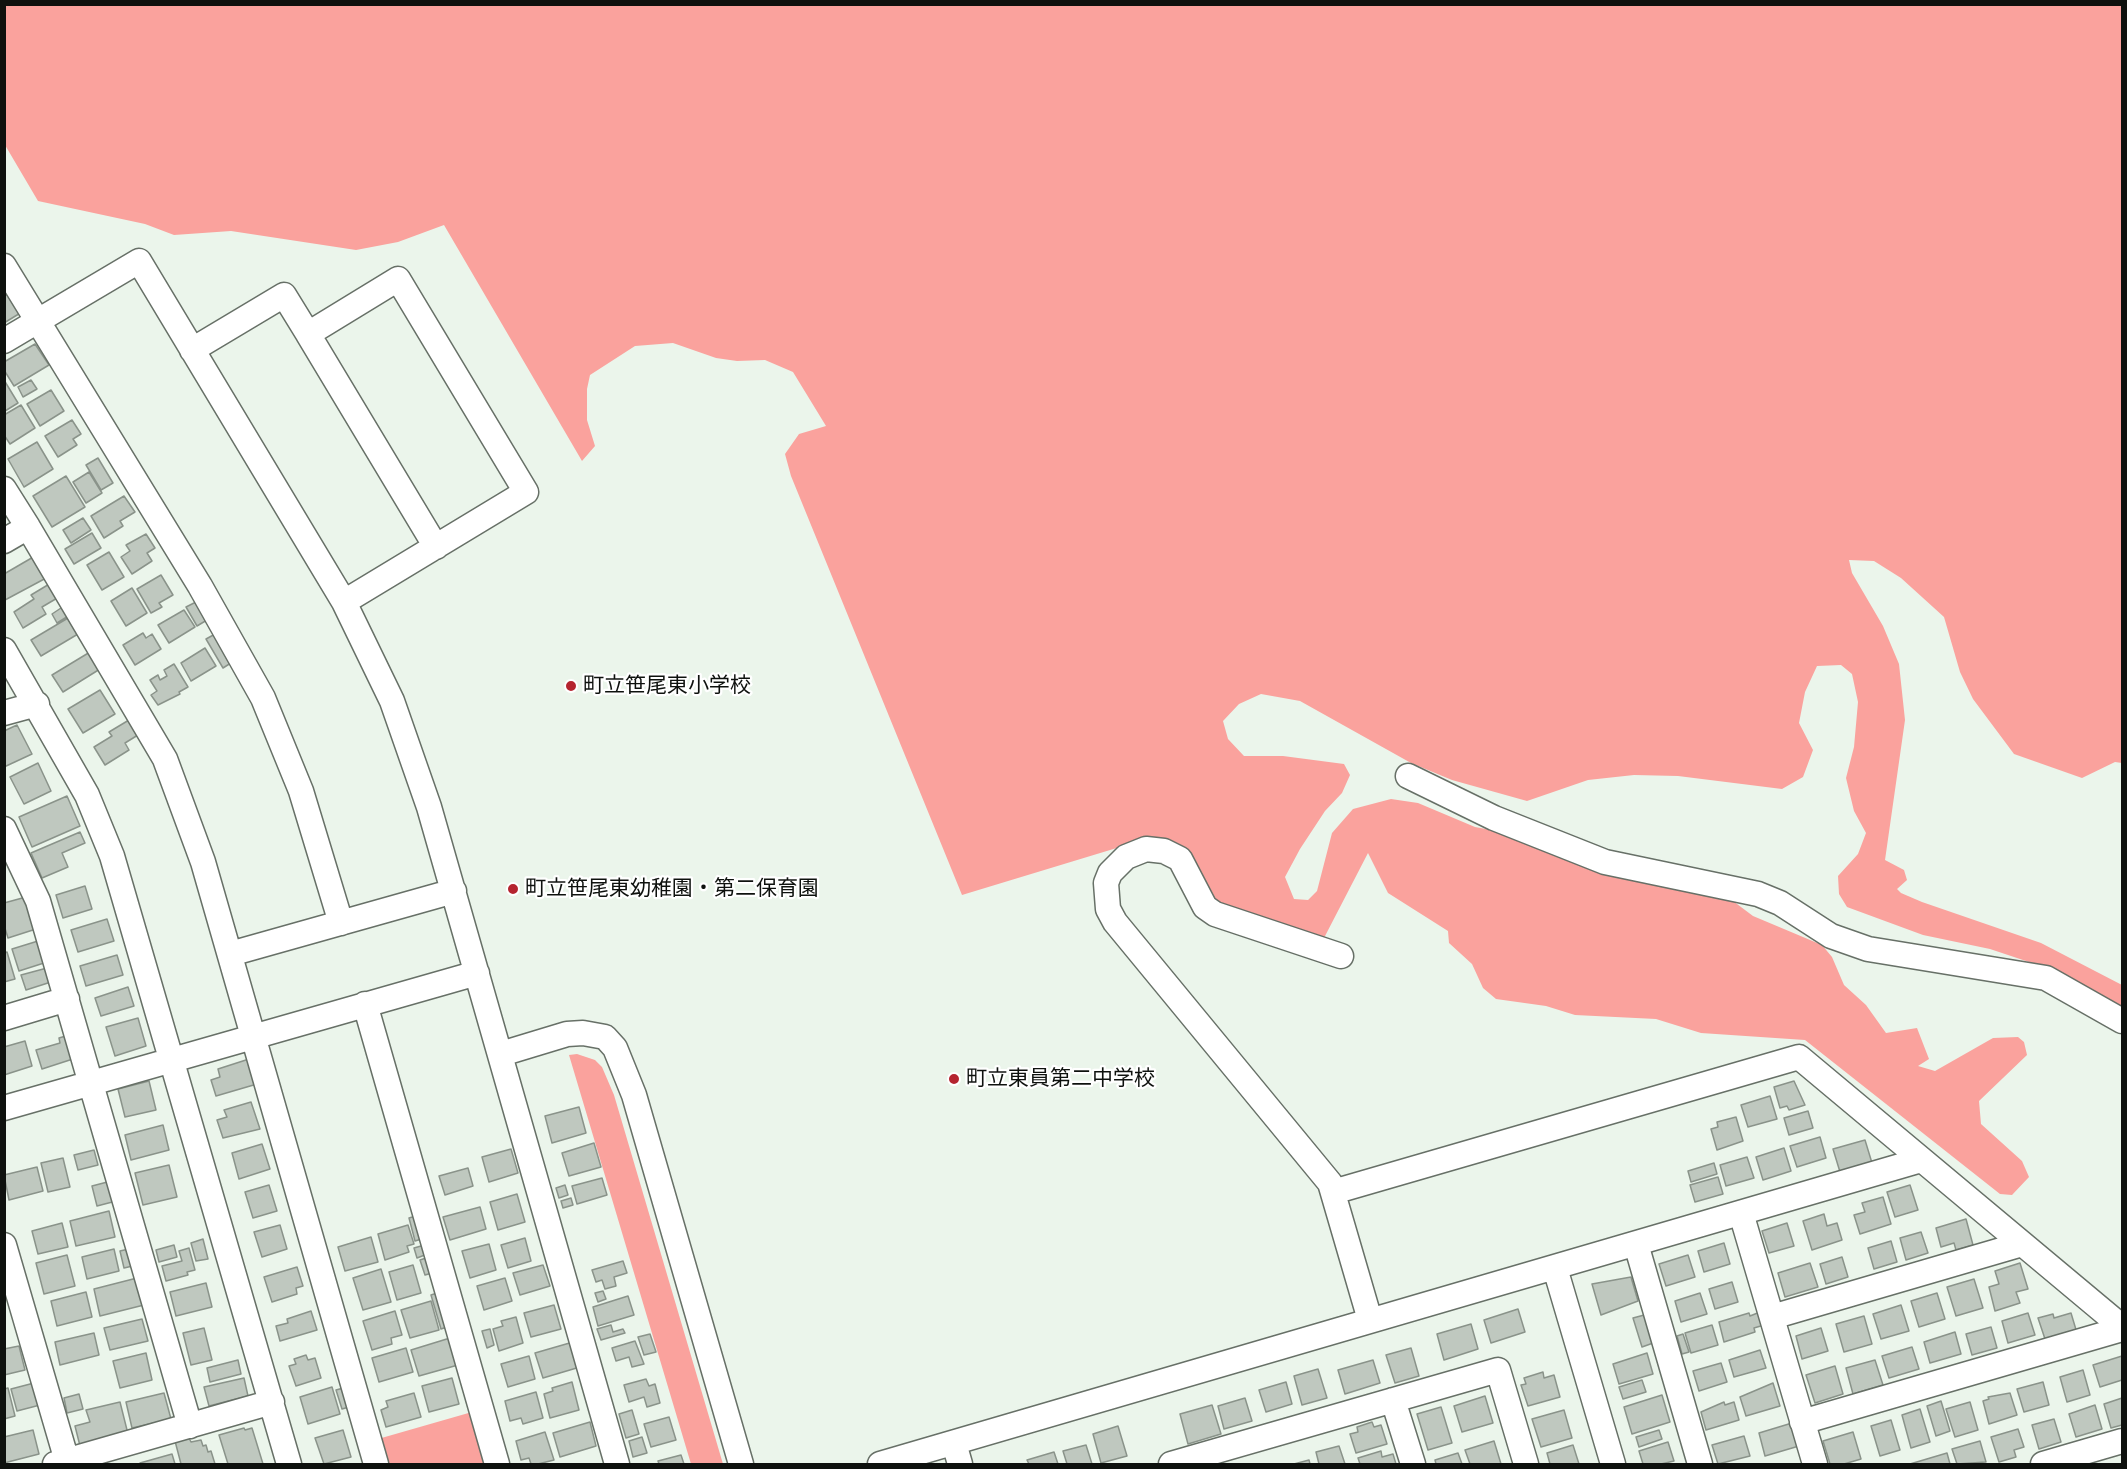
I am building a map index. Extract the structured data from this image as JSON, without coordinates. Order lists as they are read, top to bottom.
{
  "places": ["町立笹尾東小学校", "町立笹尾東幼稚園・第二保育園", "町立東員第二中学校"]
}
